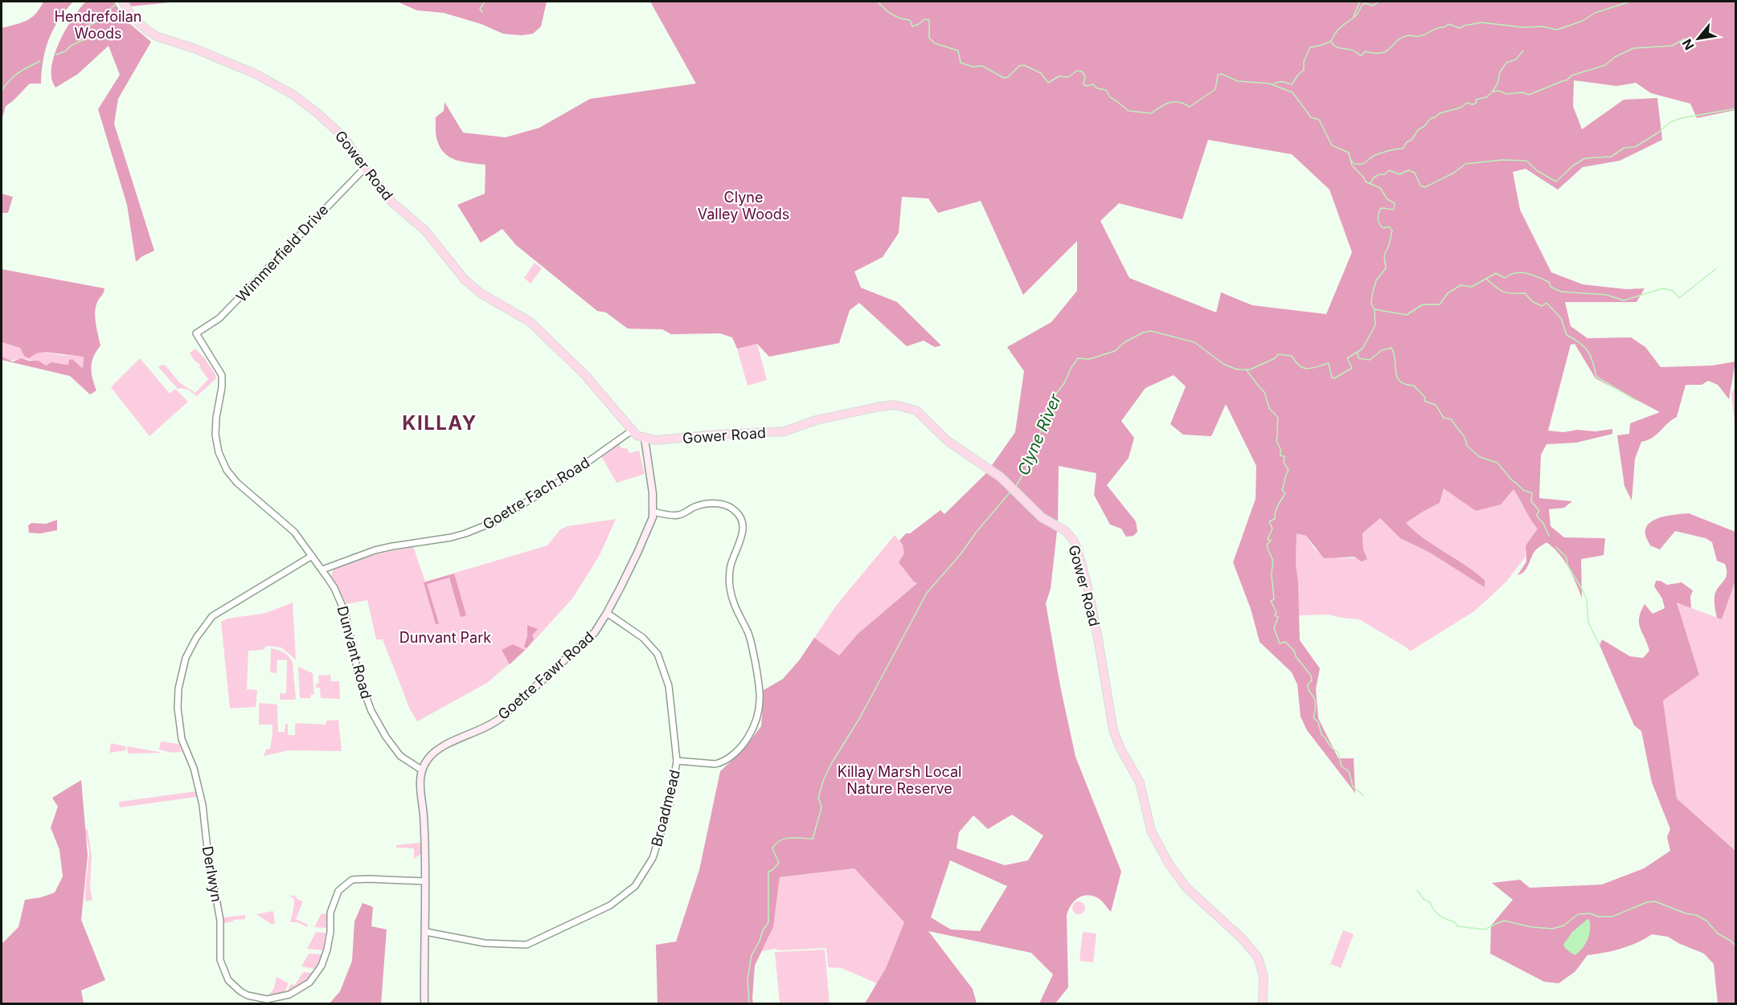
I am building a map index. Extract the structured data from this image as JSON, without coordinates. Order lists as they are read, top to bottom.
{
  "streets": {
    "main road": ["Gower Road", "Goetre Fawr Road"],
    "street": [
      "Wimmerfield Drive",
      "Goetre Fach Road",
      "Dunvant Road",
      "Broadmead",
      "Derlwyn"
    ]
  },
  "crossings": [
    ["Gower Road", "Wimmerfield Drive"],
    ["Gower Road", "Goetre Fach Road"],
    ["Gower Road", "Goetre Fawr Road"],
    ["Wimmerfield Drive", "Dunvant Road"],
    ["Goetre Fach Road", "Dunvant Road"],
    ["Dunvant Road", "Goetre Fawr Road"],
    ["Dunvant Road", "Derlwyn"],
    ["Goetre Fawr Road", "Broadmead"]
  ],
  "districts": ["KILLAY"],
  "water": ["Clyne River"],
  "parks": [
    "Hendrefoilan Woods",
    "Clyne Valley Woods",
    "Dunvant Park",
    "Killay Marsh Local Nature Reserve"
  ],
  "north": "bottom left"
}
